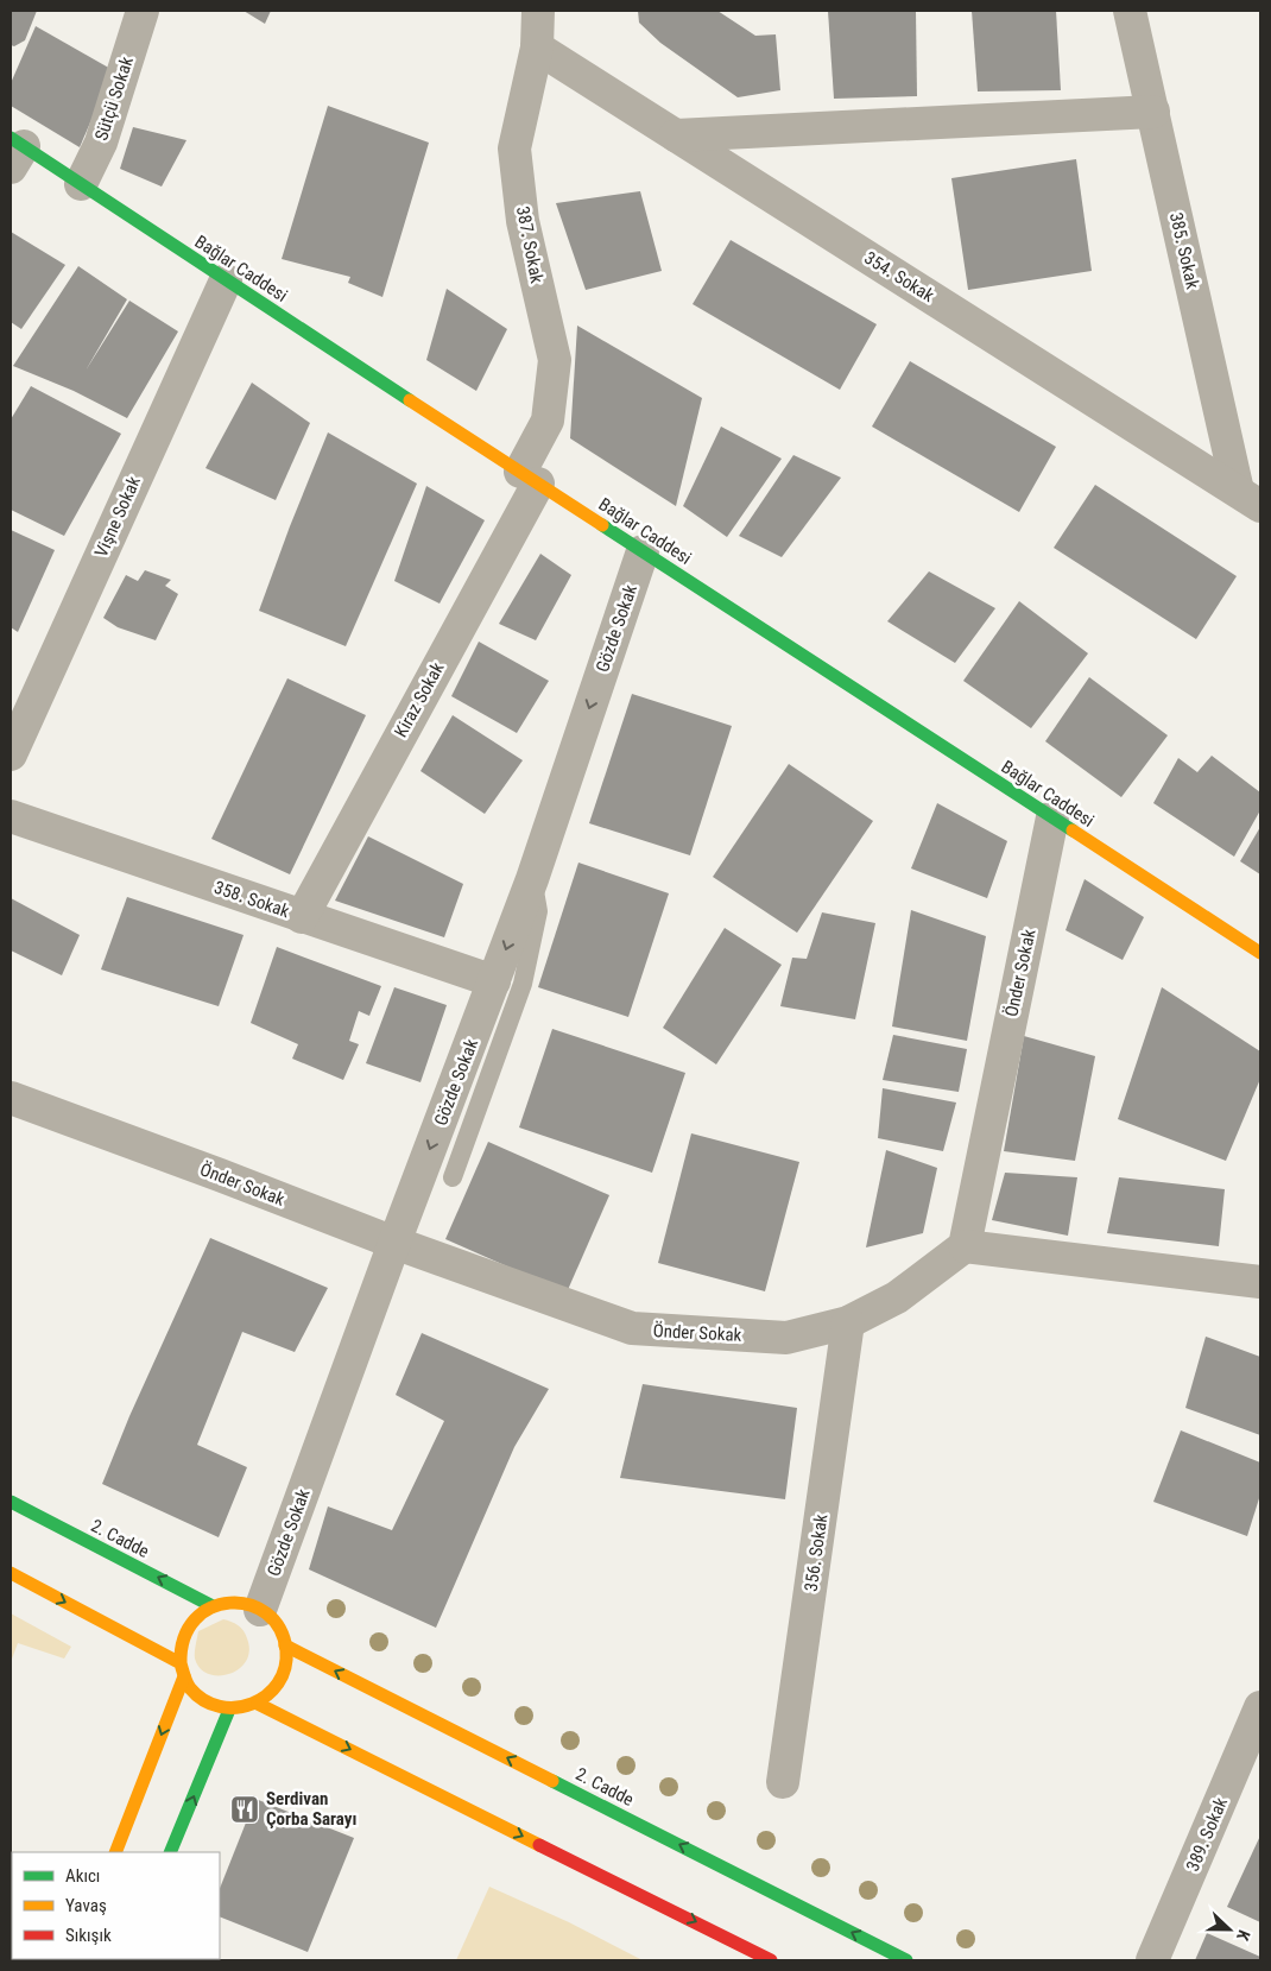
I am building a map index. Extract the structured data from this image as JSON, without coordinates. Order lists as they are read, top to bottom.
{
  "streets": {
    "main road": ["Bağlar Caddesi", "2. Cadde"],
    "street": [
      "Sütçü Sokak",
      "387. Sokak",
      "385. Sokak",
      "354. Sokak",
      "Vişne Sokak",
      "Gözde Sokak",
      "Kiraz Sokak",
      "358. Sokak",
      "Önder Sokak",
      "356. Sokak",
      "389. Sokak"
    ]
  },
  "crossings": [
    ["Sütçü Sokak", "Bağlar Caddesi"],
    ["387. Sokak", "Bağlar Caddesi"],
    ["387. Sokak", "354. Sokak"],
    ["387. Sokak", "Kiraz Sokak"],
    ["385. Sokak", "354. Sokak"],
    ["Bağlar Caddesi", "Vişne Sokak"],
    ["Bağlar Caddesi", "Gözde Sokak"],
    ["Bağlar Caddesi", "Kiraz Sokak"],
    ["Bağlar Caddesi", "Önder Sokak"],
    ["Gözde Sokak", "358. Sokak"],
    ["Gözde Sokak", "Önder Sokak"],
    ["Gözde Sokak", "2. Cadde"],
    ["Kiraz Sokak", "358. Sokak"],
    ["Önder Sokak", "356. Sokak"]
  ],
  "one_way": ["Gözde Sokak"],
  "places": {
    "restaurant": ["Serdivan Çorba Sarayı"]
  },
  "legend": ["Akıcı", "Yavaş", "Sıkışık"],
  "north": "right"
}
